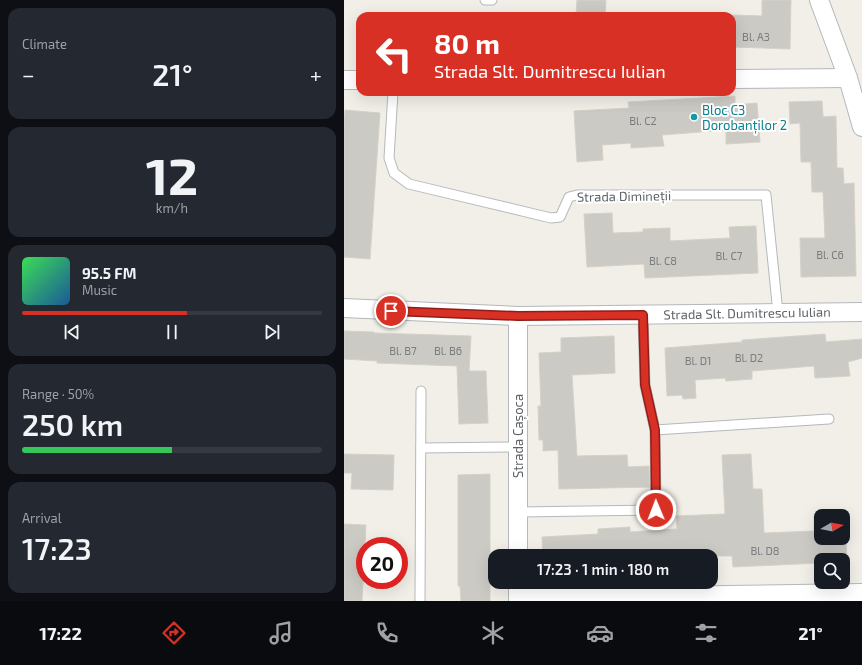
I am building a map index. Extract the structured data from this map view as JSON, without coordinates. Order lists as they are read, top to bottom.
{
  "streets": {
    "street": ["Strada Slt. Dumitrescu Iulian", "Strada Cașoca"],
    "lane": ["Strada Dimineții"]
  },
  "crossings": [
    ["Strada Dimineții", "Strada Slt. Dumitrescu Iulian"],
    ["Strada Slt. Dumitrescu Iulian", "Strada Cașoca"]
  ],
  "places": ["Bloc C3 Dorobanților 2"],
  "house_numbers": [
    "Bl. A3",
    "Bl. C2",
    "Bl. C6",
    "Bl. C7",
    "Bl. C8",
    "Bl. B7",
    "Bl. B6",
    "Bl. D2",
    "Bl. D1",
    "Bl. D8"
  ],
  "north": "right",
  "page": {
    "tile": [
      "Climate",
      ["12", "km/h"],
      ["Range · 50%", "250 km"],
      ["Arrival", "17:23"]
    ],
    "turn": ["80 m", "Strada Slt. Dumitrescu Iulian"],
    "heat": ["−", "21°", "+"],
    "song": ["95.5 FM", "Music"],
    "limit": "20",
    "trip": "17:23 · 1 min · 180 m",
    "tabs": ["17:22", "21°"]
  }
}
